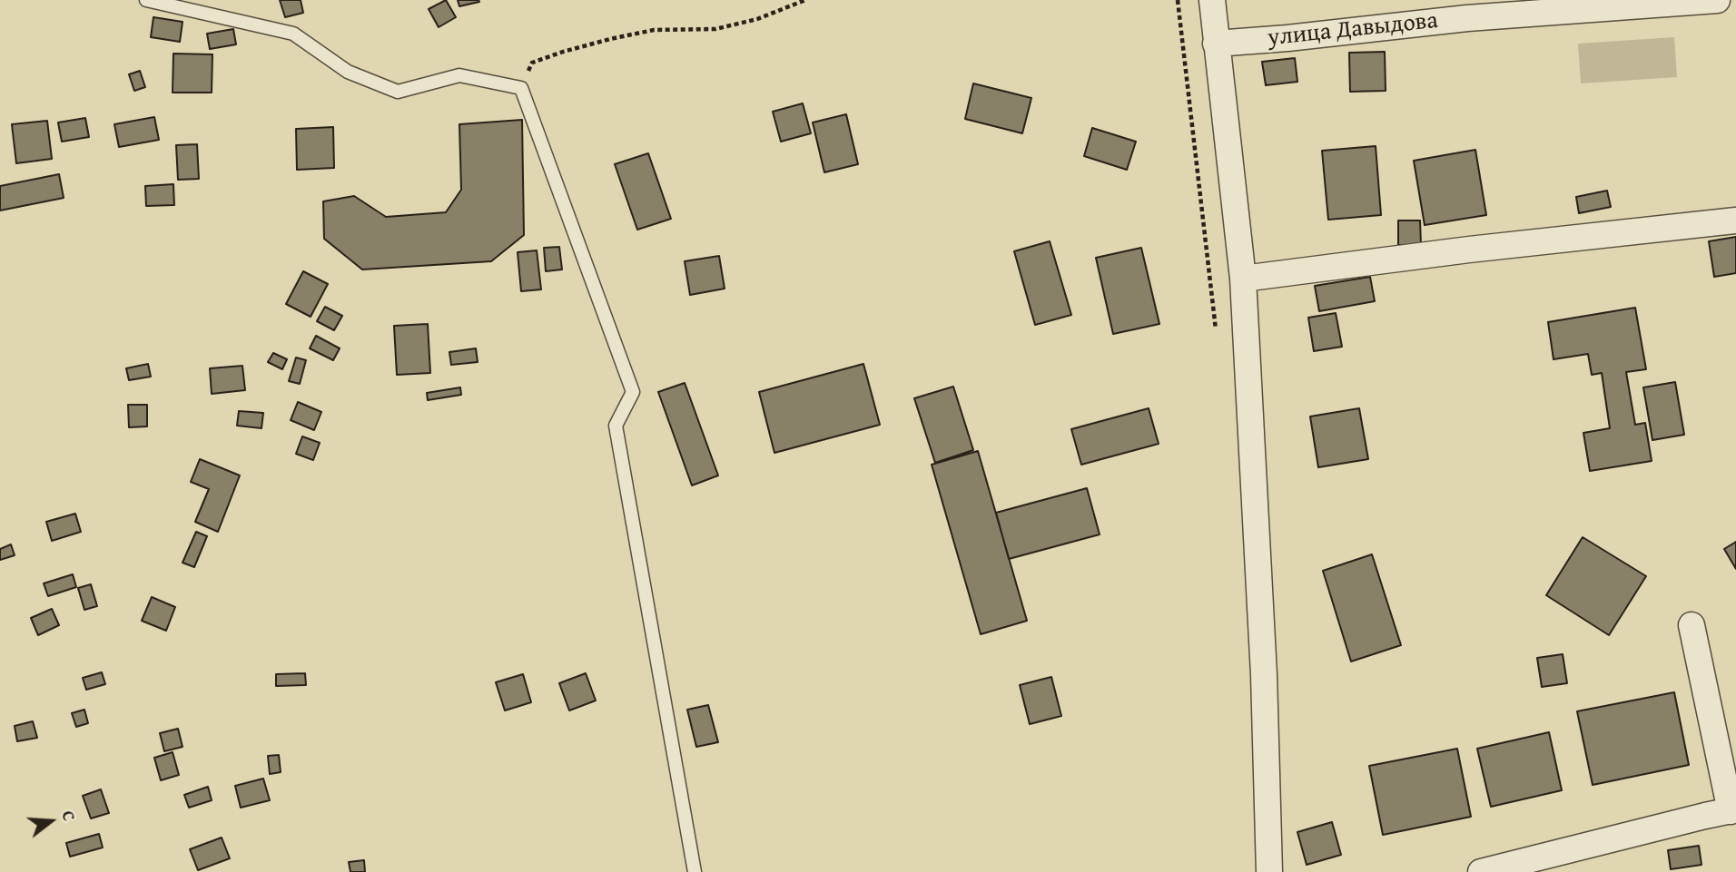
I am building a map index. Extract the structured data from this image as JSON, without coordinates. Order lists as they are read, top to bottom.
{
  "streets": {
    "street": ["улица Давыдова"]
  },
  "north": "right"
}
